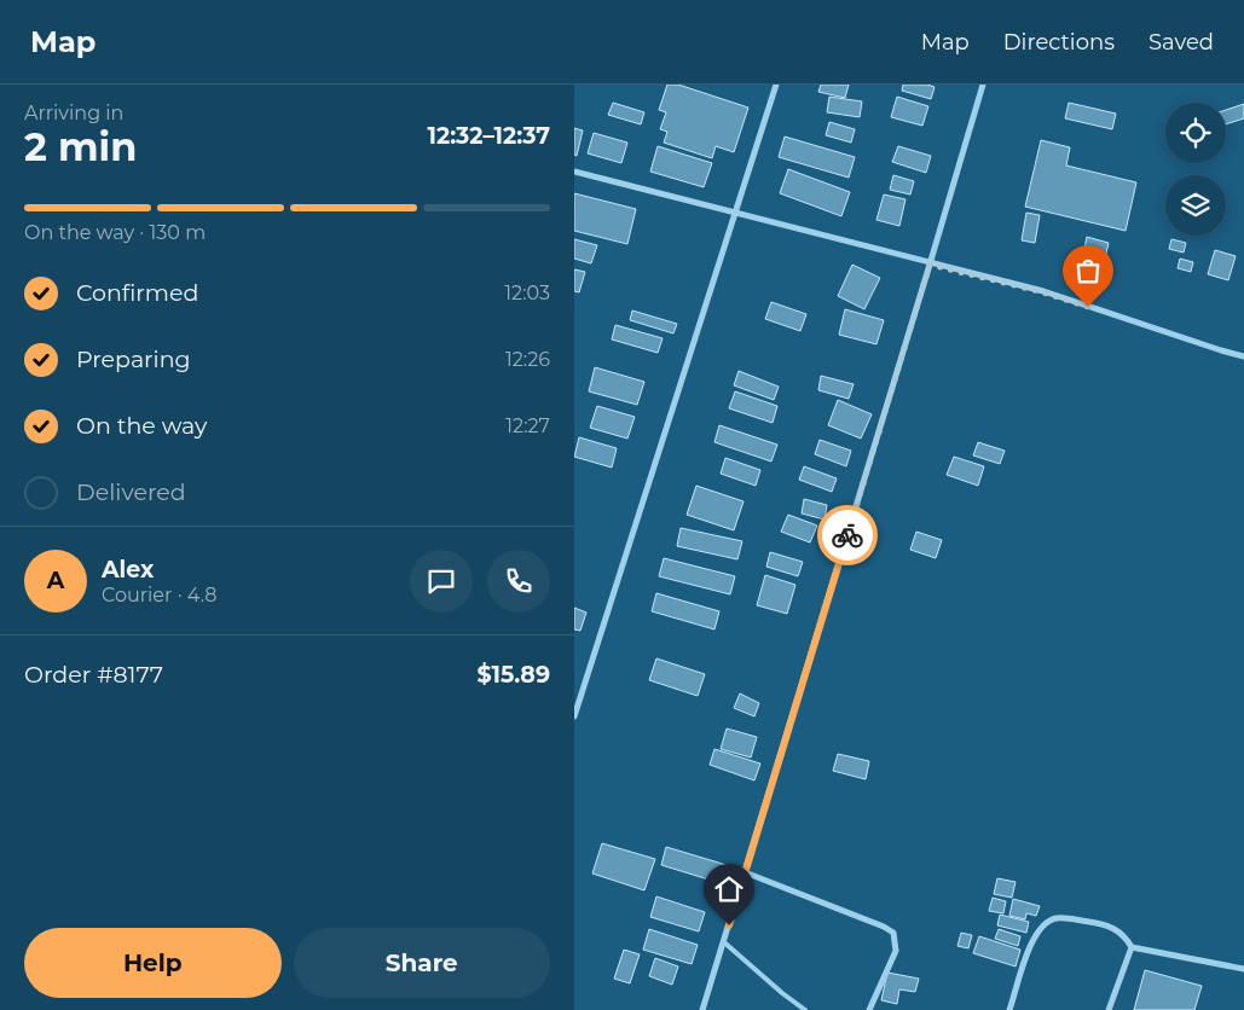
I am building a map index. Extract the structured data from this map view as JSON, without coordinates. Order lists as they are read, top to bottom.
{
  "page": {
    "header": "Map",
    "nav": ["Map", "Directions", "Saved"],
    "heading": ["2 min", "Arriving in", "12:32–12:37"],
    "panel": [
      "Alex",
      "Courier · 4.8",
      "Order #8177",
      "$15.89"
    ],
    "bar": "On the way · 130 m",
    "list": [
      ["Confirmed", "12:03"],
      ["Preparing", "12:26"],
      ["On the way", "12:27"],
      "Delivered"
    ],
    "round": "A",
    "buttons": ["Help", "Share"]
  }
}
